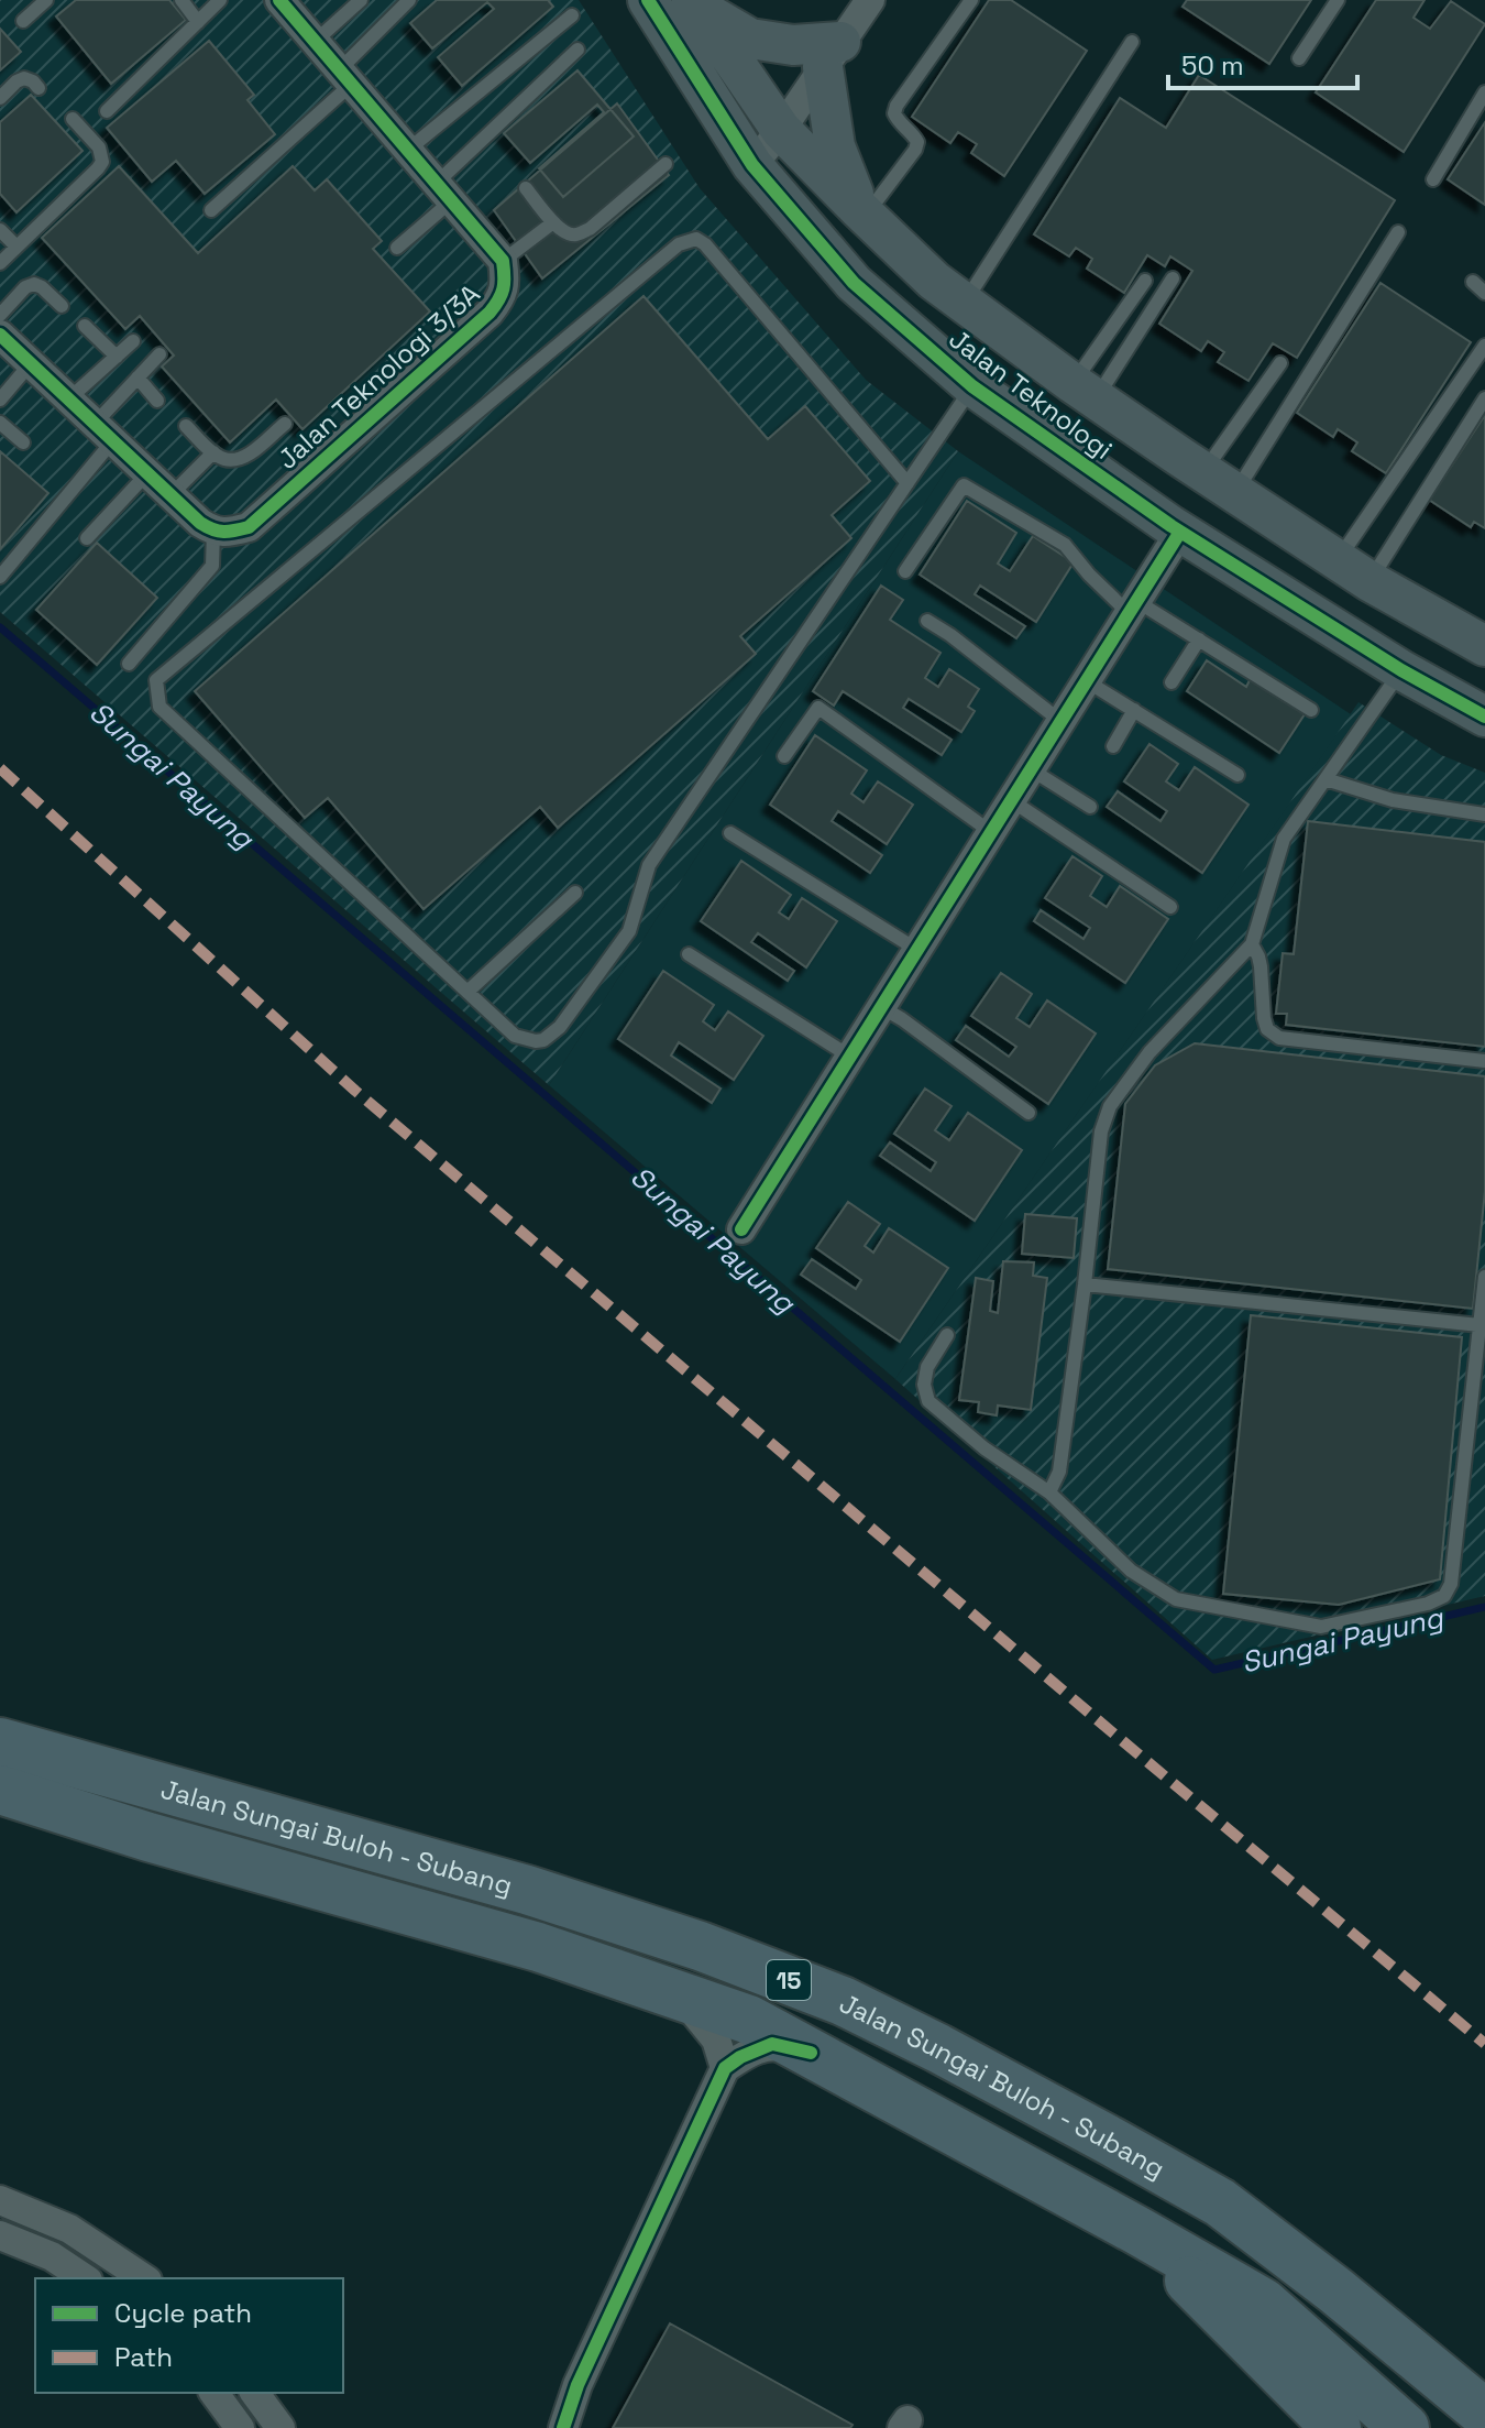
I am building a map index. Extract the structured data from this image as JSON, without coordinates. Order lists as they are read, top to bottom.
{
  "streets": {
    "highway": ["Jalan Sungai Buloh - Subang", "15"],
    "street": ["Jalan Teknologi 3/3A", "Jalan Teknologi"]
  },
  "water": ["Sungai Payung"],
  "legend": ["Cycle path", "Path"],
  "scale_bar": "50 m"
}
